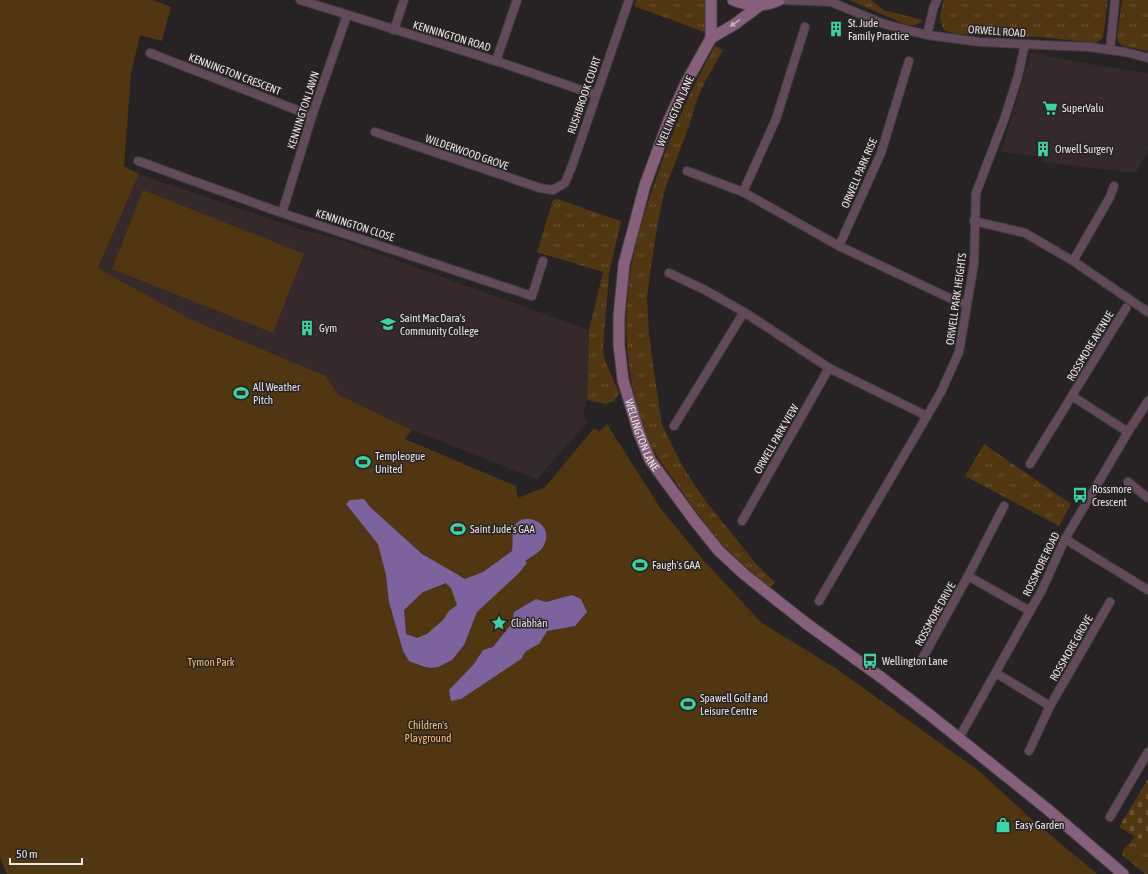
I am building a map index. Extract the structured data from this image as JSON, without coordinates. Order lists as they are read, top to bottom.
{
  "streets": {
    "street": [
      "ORWELL ROAD",
      "KENNINGTON ROAD",
      "KENNINGTON CRESCENT",
      "RUSHBROOK COURT",
      "KENNINGTON LAWN",
      "WELLINGTON LANE",
      "WILDERWOOD GROVE",
      "ORWELL PARK RISE",
      "KENNINGTON CLOSE",
      "ORWELL PARK HEIGHTS",
      "ROSSMORE AVENUE",
      "ORWELL PARK VIEW",
      "ROSSMORE ROAD",
      "ROSSMORE DRIVE",
      "ROSSMORE GROVE"
    ]
  },
  "crossings": [
    ["ORWELL ROAD", "ORWELL PARK HEIGHTS"],
    ["KENNINGTON ROAD", "RUSHBROOK COURT"],
    ["KENNINGTON ROAD", "KENNINGTON LAWN"],
    ["KENNINGTON CRESCENT", "KENNINGTON LAWN"],
    ["RUSHBROOK COURT", "WILDERWOOD GROVE"],
    ["KENNINGTON LAWN", "KENNINGTON CLOSE"],
    ["WELLINGTON LANE", "ROSSMORE ROAD"],
    ["ROSSMORE AVENUE", "ROSSMORE ROAD"],
    ["ROSSMORE ROAD", "ROSSMORE DRIVE"]
  ],
  "parks": ["Tymon Park", "Children's Playground"],
  "places": {
    "building": ["St. Jude Family Practice", "Orwell Surgery", "Gym"],
    "supermarket": ["SuperValu"],
    "school or university": ["Saint Mac Dara's Community College"],
    "sports": [
      "All Weather Pitch",
      "Templeogue United",
      "Saint Jude's GAA",
      "Faugh's GAA",
      "Spawell Golf and Leisure Centre"
    ],
    "bus stop": ["Rossmore Crescent", "Wellington Lane"],
    "place": ["Cliabhán"],
    "shop": ["Easy Garden"]
  },
  "scale_bar": "50 m"
}
